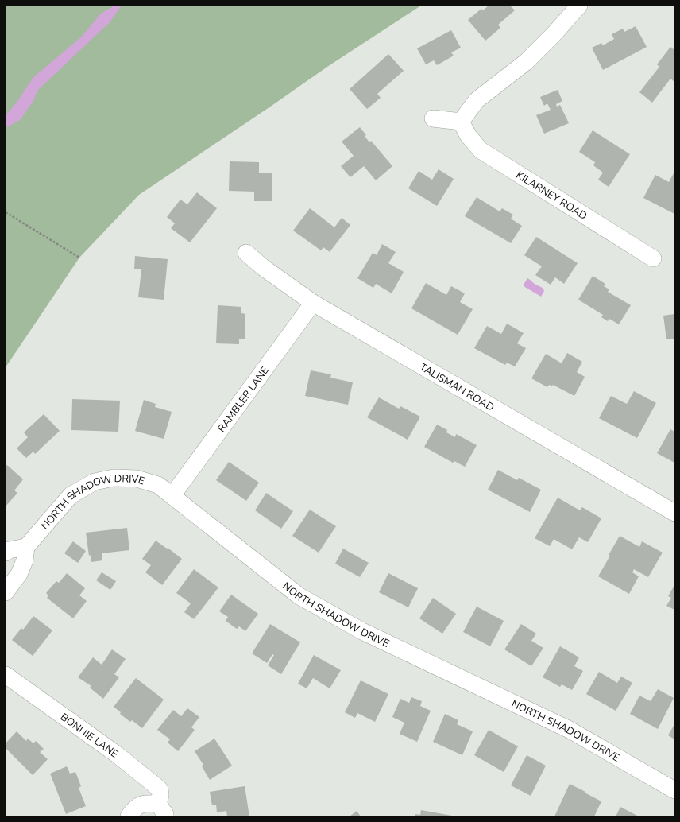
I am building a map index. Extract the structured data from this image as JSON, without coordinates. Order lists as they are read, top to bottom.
{
  "streets": {
    "street": [
      "KILARNEY ROAD",
      "TALISMAN ROAD",
      "RAMBLER LANE",
      "NORTH SHADOW DRIVE",
      "BONNIE LANE"
    ]
  },
  "crossings": [
    ["TALISMAN ROAD", "RAMBLER LANE"],
    ["RAMBLER LANE", "NORTH SHADOW DRIVE"]
  ]
}
